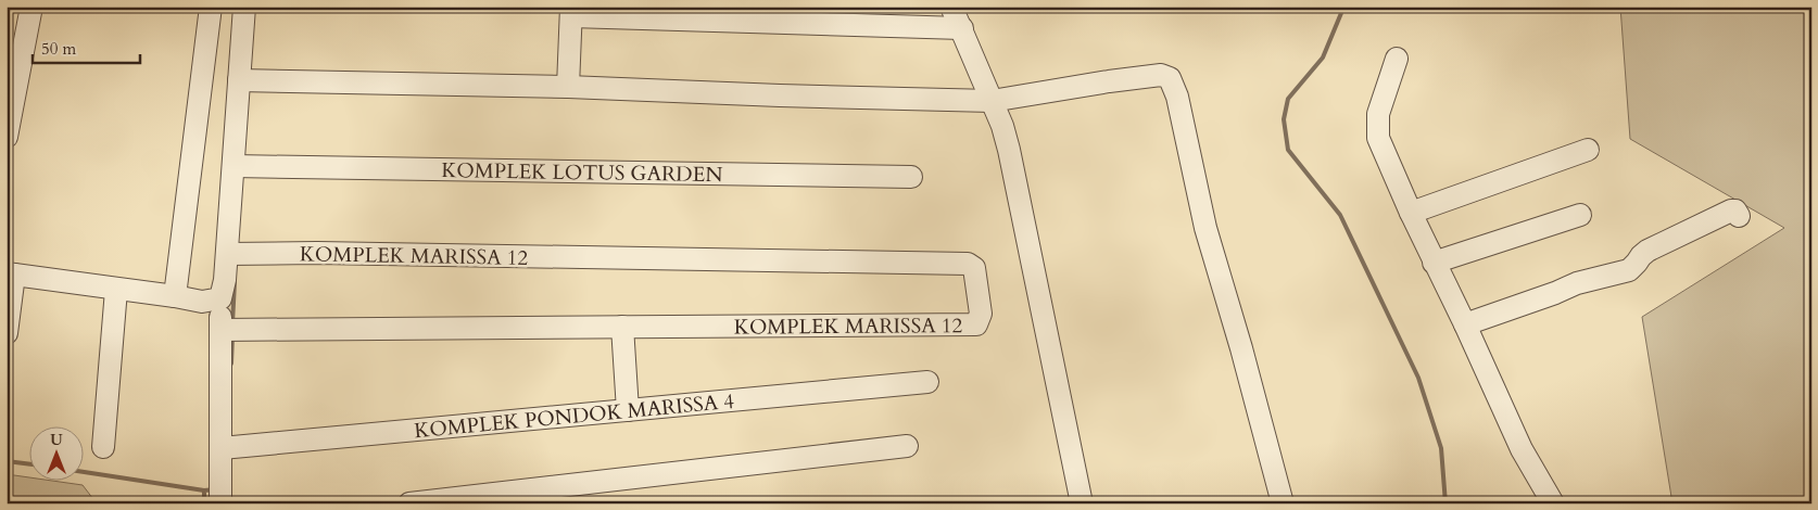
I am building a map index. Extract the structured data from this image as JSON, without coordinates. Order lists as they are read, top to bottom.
{
  "streets": {
    "street": ["KOMPLEK LOTUS GARDEN", "KOMPLEK MARISSA 12", "KOMPLEK PONDOK MARISSA 4"]
  },
  "scale_bar": "50 m",
  "north": "top"
}
